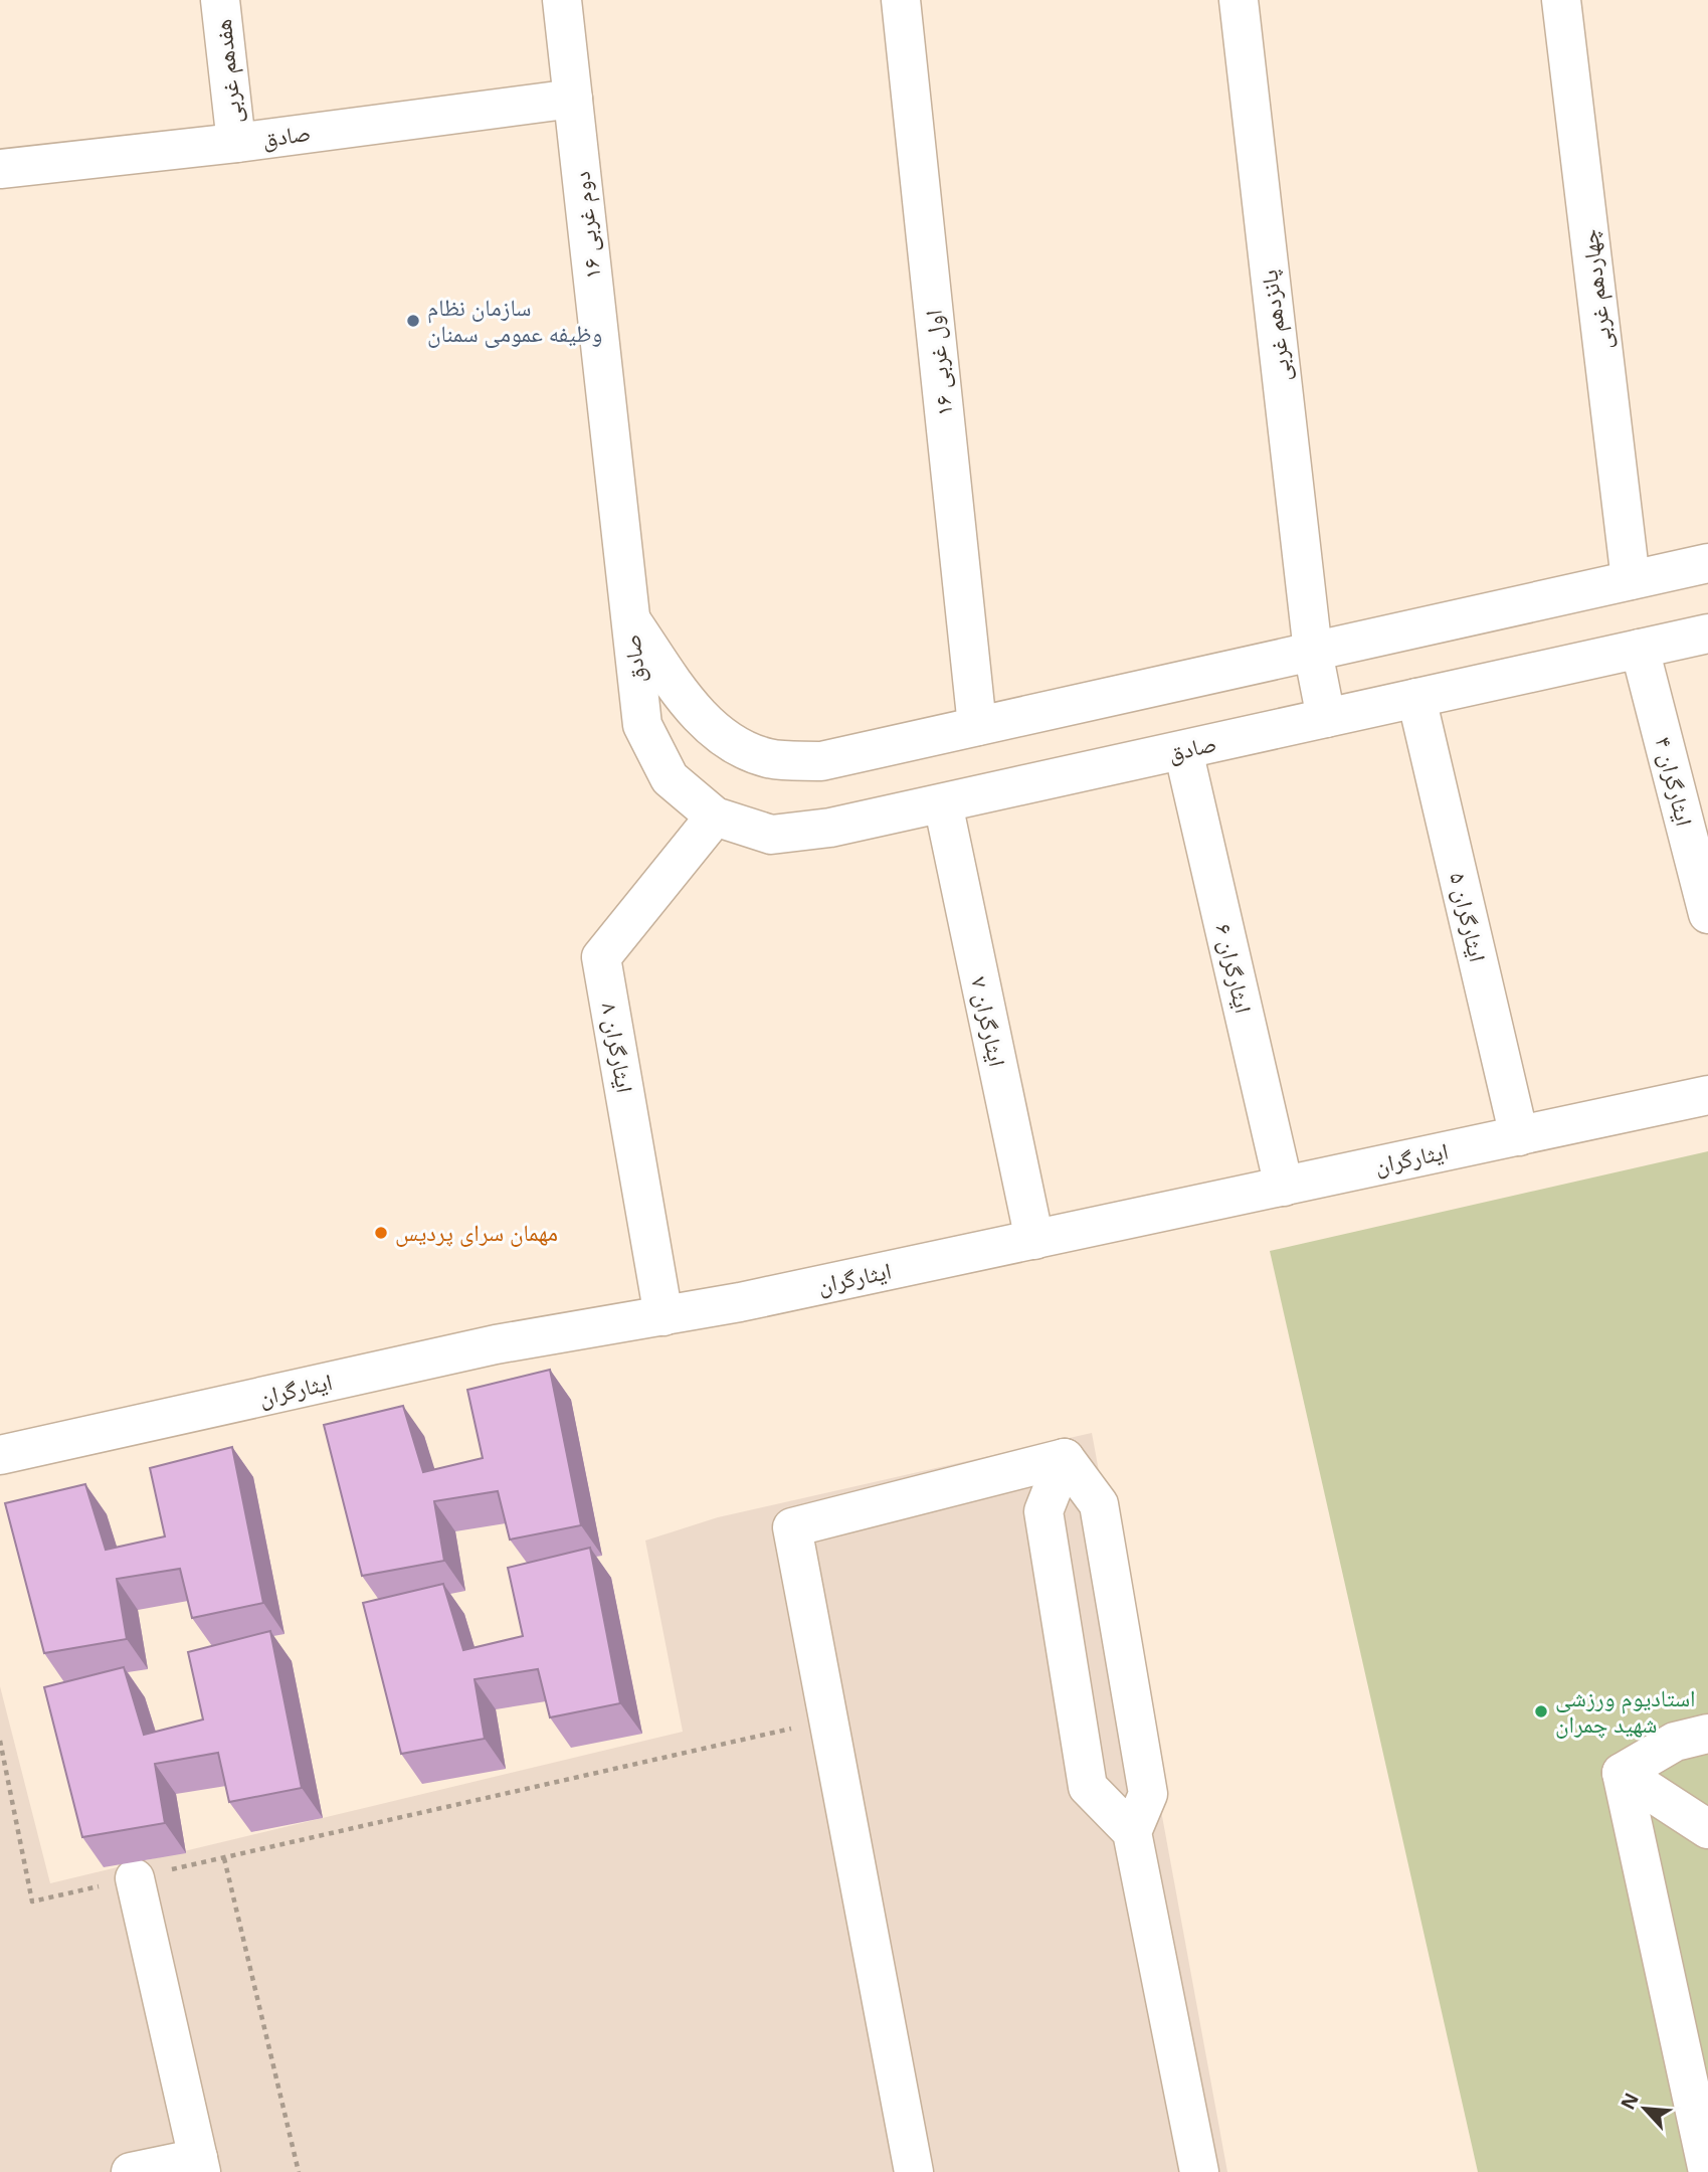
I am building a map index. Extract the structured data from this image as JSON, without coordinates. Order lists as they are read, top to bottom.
{
  "streets": {
    "street": [
      "هفدهم غربی",
      "صادق",
      "۱۶ دوم غربی",
      "چهاردهم غربی",
      "پانزدهم غربی",
      "۱۶ اول غربی",
      "ایثارگران ۴",
      "ایثارگران ۵",
      "ایثارگران ۶",
      "ایثارگران ۷",
      "ایثارگران ۸",
      "ایثارگران"
    ]
  },
  "crossings": [
    ["هفدهم غربی", "صادق"],
    ["صادق", "۱۶ دوم غربی"],
    ["صادق", "چهاردهم غربی"],
    ["صادق", "پانزدهم غربی"],
    ["صادق", "۱۶ اول غربی"],
    ["صادق", "ایثارگران ۴"],
    ["صادق", "ایثارگران ۵"],
    ["صادق", "ایثارگران ۶"],
    ["صادق", "ایثارگران ۷"],
    ["صادق", "ایثارگران ۸"],
    ["ایثارگران ۵", "ایثارگران"],
    ["ایثارگران ۶", "ایثارگران"],
    ["ایثارگران ۷", "ایثارگران"],
    ["ایثارگران ۸", "ایثارگران"]
  ],
  "places": ["سازمان نظام وظیفه عمومی سمنان", "مهمان سرای پردیس", "استادیوم ورزشی شهید چمران"],
  "north": "top left"
}
